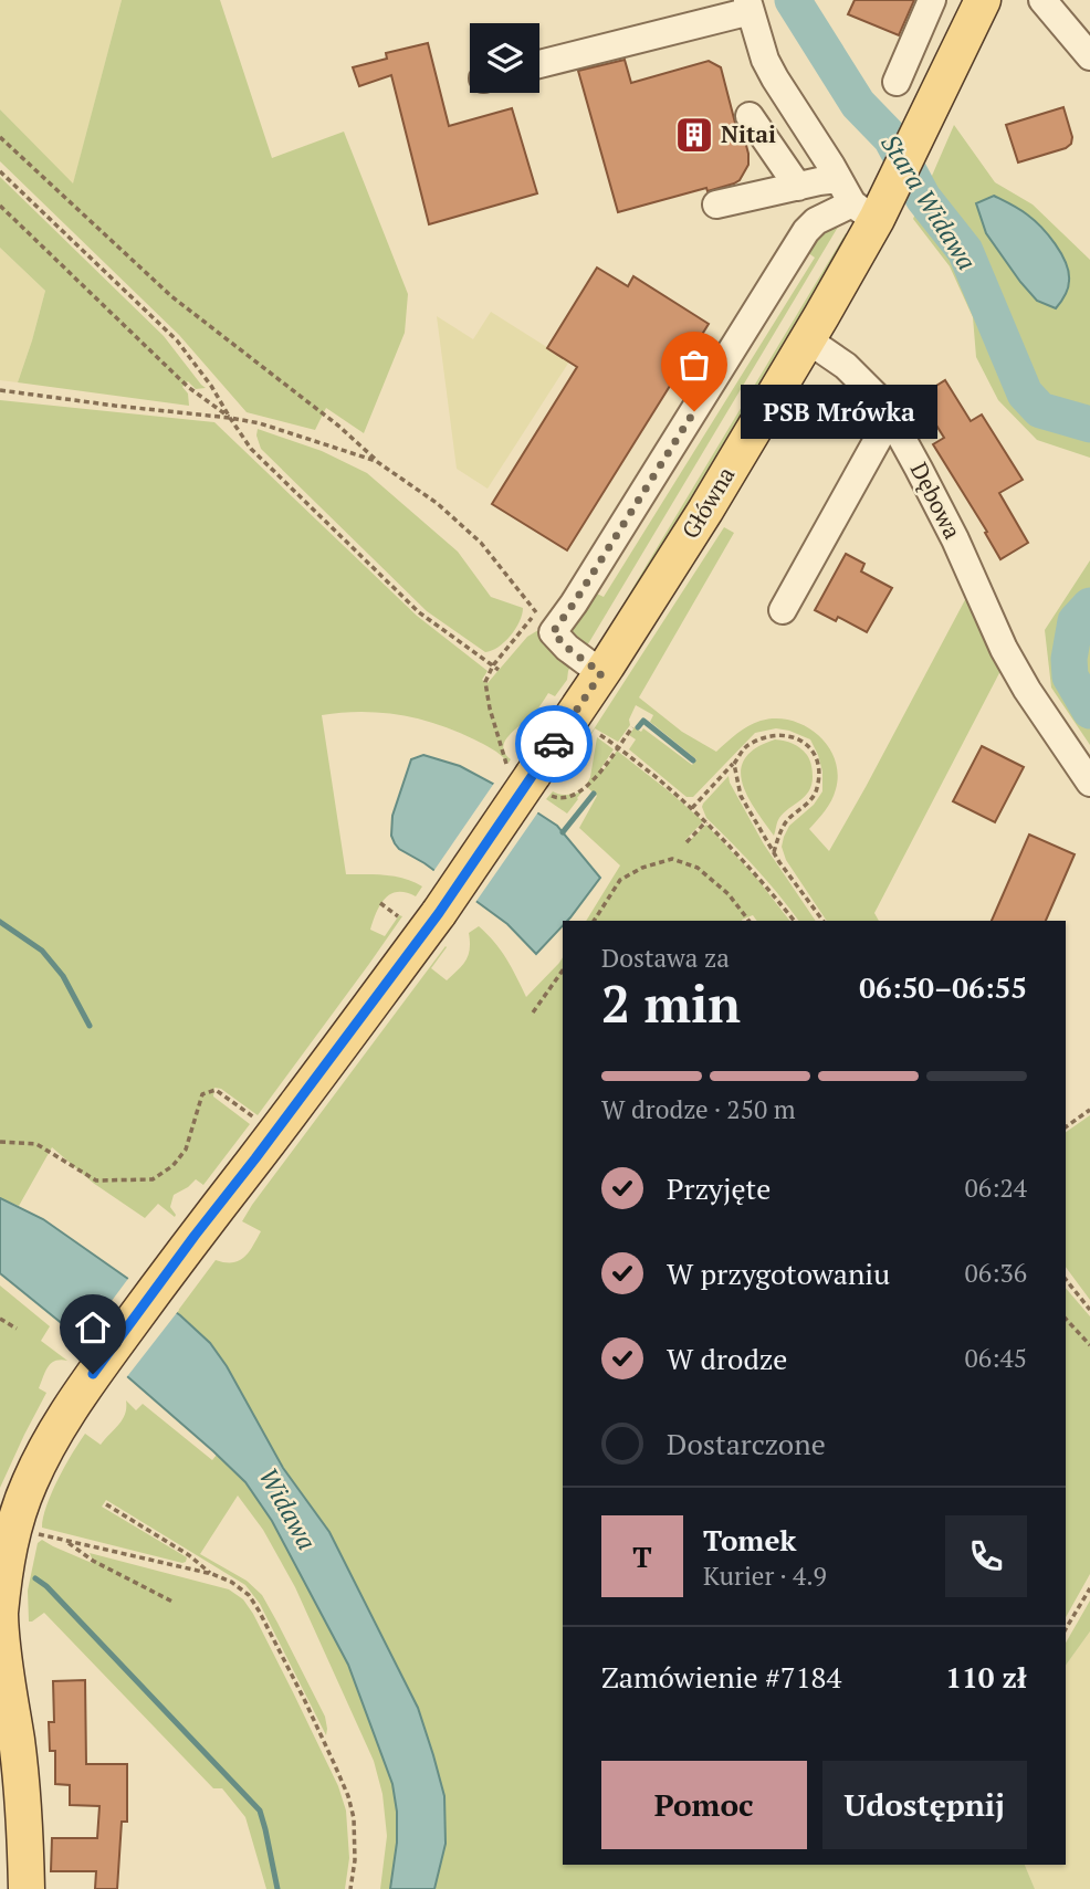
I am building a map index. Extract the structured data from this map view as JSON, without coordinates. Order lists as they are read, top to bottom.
{
  "streets": {
    "main road": ["Główna"],
    "street": ["Dębowa"]
  },
  "crossings": [
    ["Dębowa", "Główna"]
  ],
  "water": ["Stara Widawa", "Widawa"],
  "places": {
    "building": ["Nitai"],
    "other": ["PSB Mrówka"]
  },
  "page": {
    "bubble": "PSB Mrówka",
    "heading": ["2 min", "Dostawa za", "06:50–06:55"],
    "panel": [
      "Tomek",
      "Kurier · 4.9",
      "Zamówienie #7184",
      "110 zł"
    ],
    "bar": "W drodze · 250 m",
    "list": [
      ["Przyjęte", "06:24"],
      ["W przygotowaniu", "06:36"],
      ["W drodze", "06:45"],
      "Dostarczone"
    ],
    "round": "T",
    "buttons": ["Pomoc", "Udostępnij"]
  }
}
